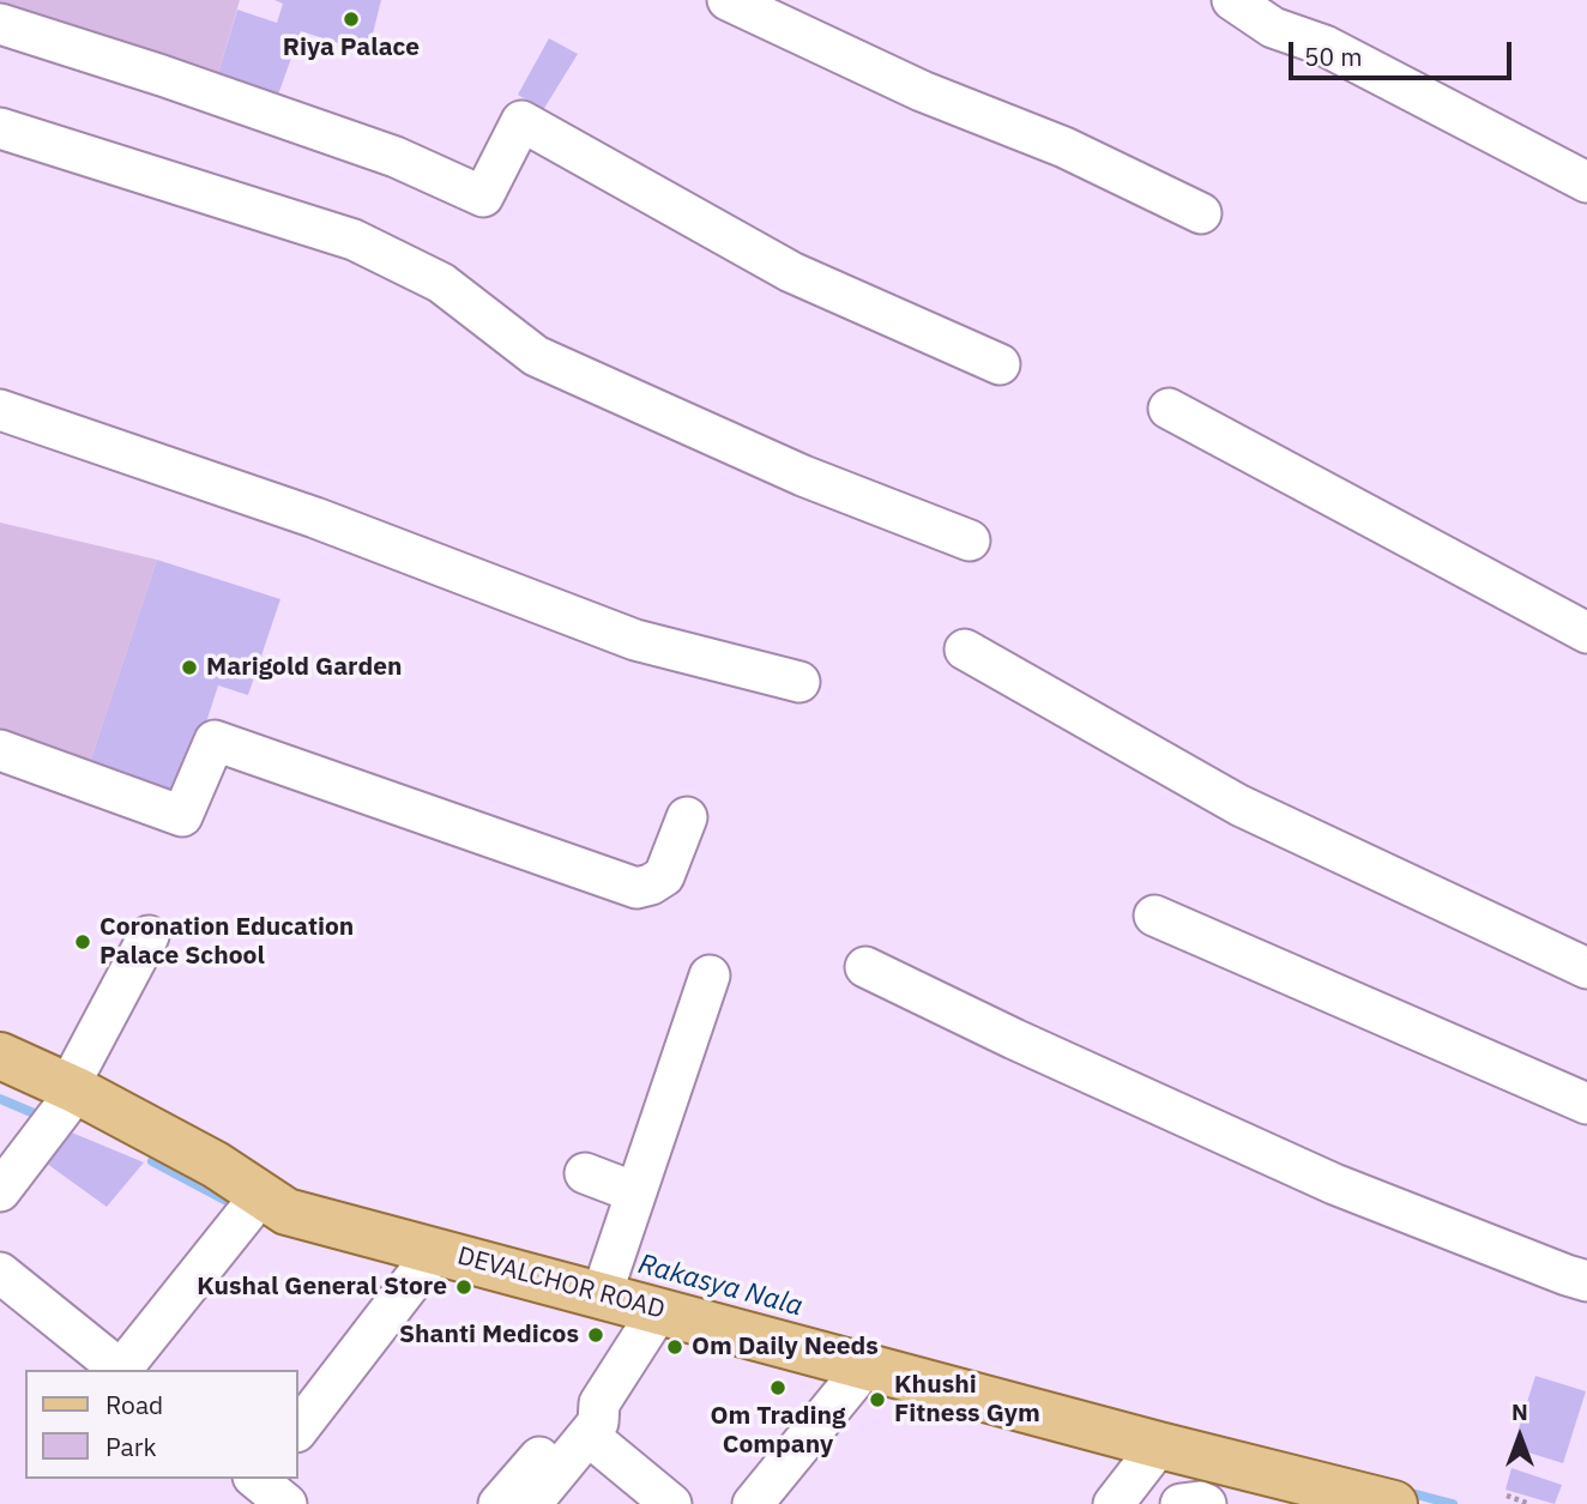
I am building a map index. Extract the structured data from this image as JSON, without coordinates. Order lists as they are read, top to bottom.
{
  "streets": {
    "main road": ["DEVALCHOR ROAD"]
  },
  "water": ["Rakasya Nala"],
  "places": [
    "Riya Palace",
    "Marigold Garden",
    "Coronation Education Palace School",
    "Kushal General Store",
    "Shanti Medicos",
    "Om Daily Needs",
    "Om Trading Company",
    "Khushi Fitness Gym"
  ],
  "legend": ["Road", "Park"],
  "scale_bar": "50 m",
  "north": "top"
}
